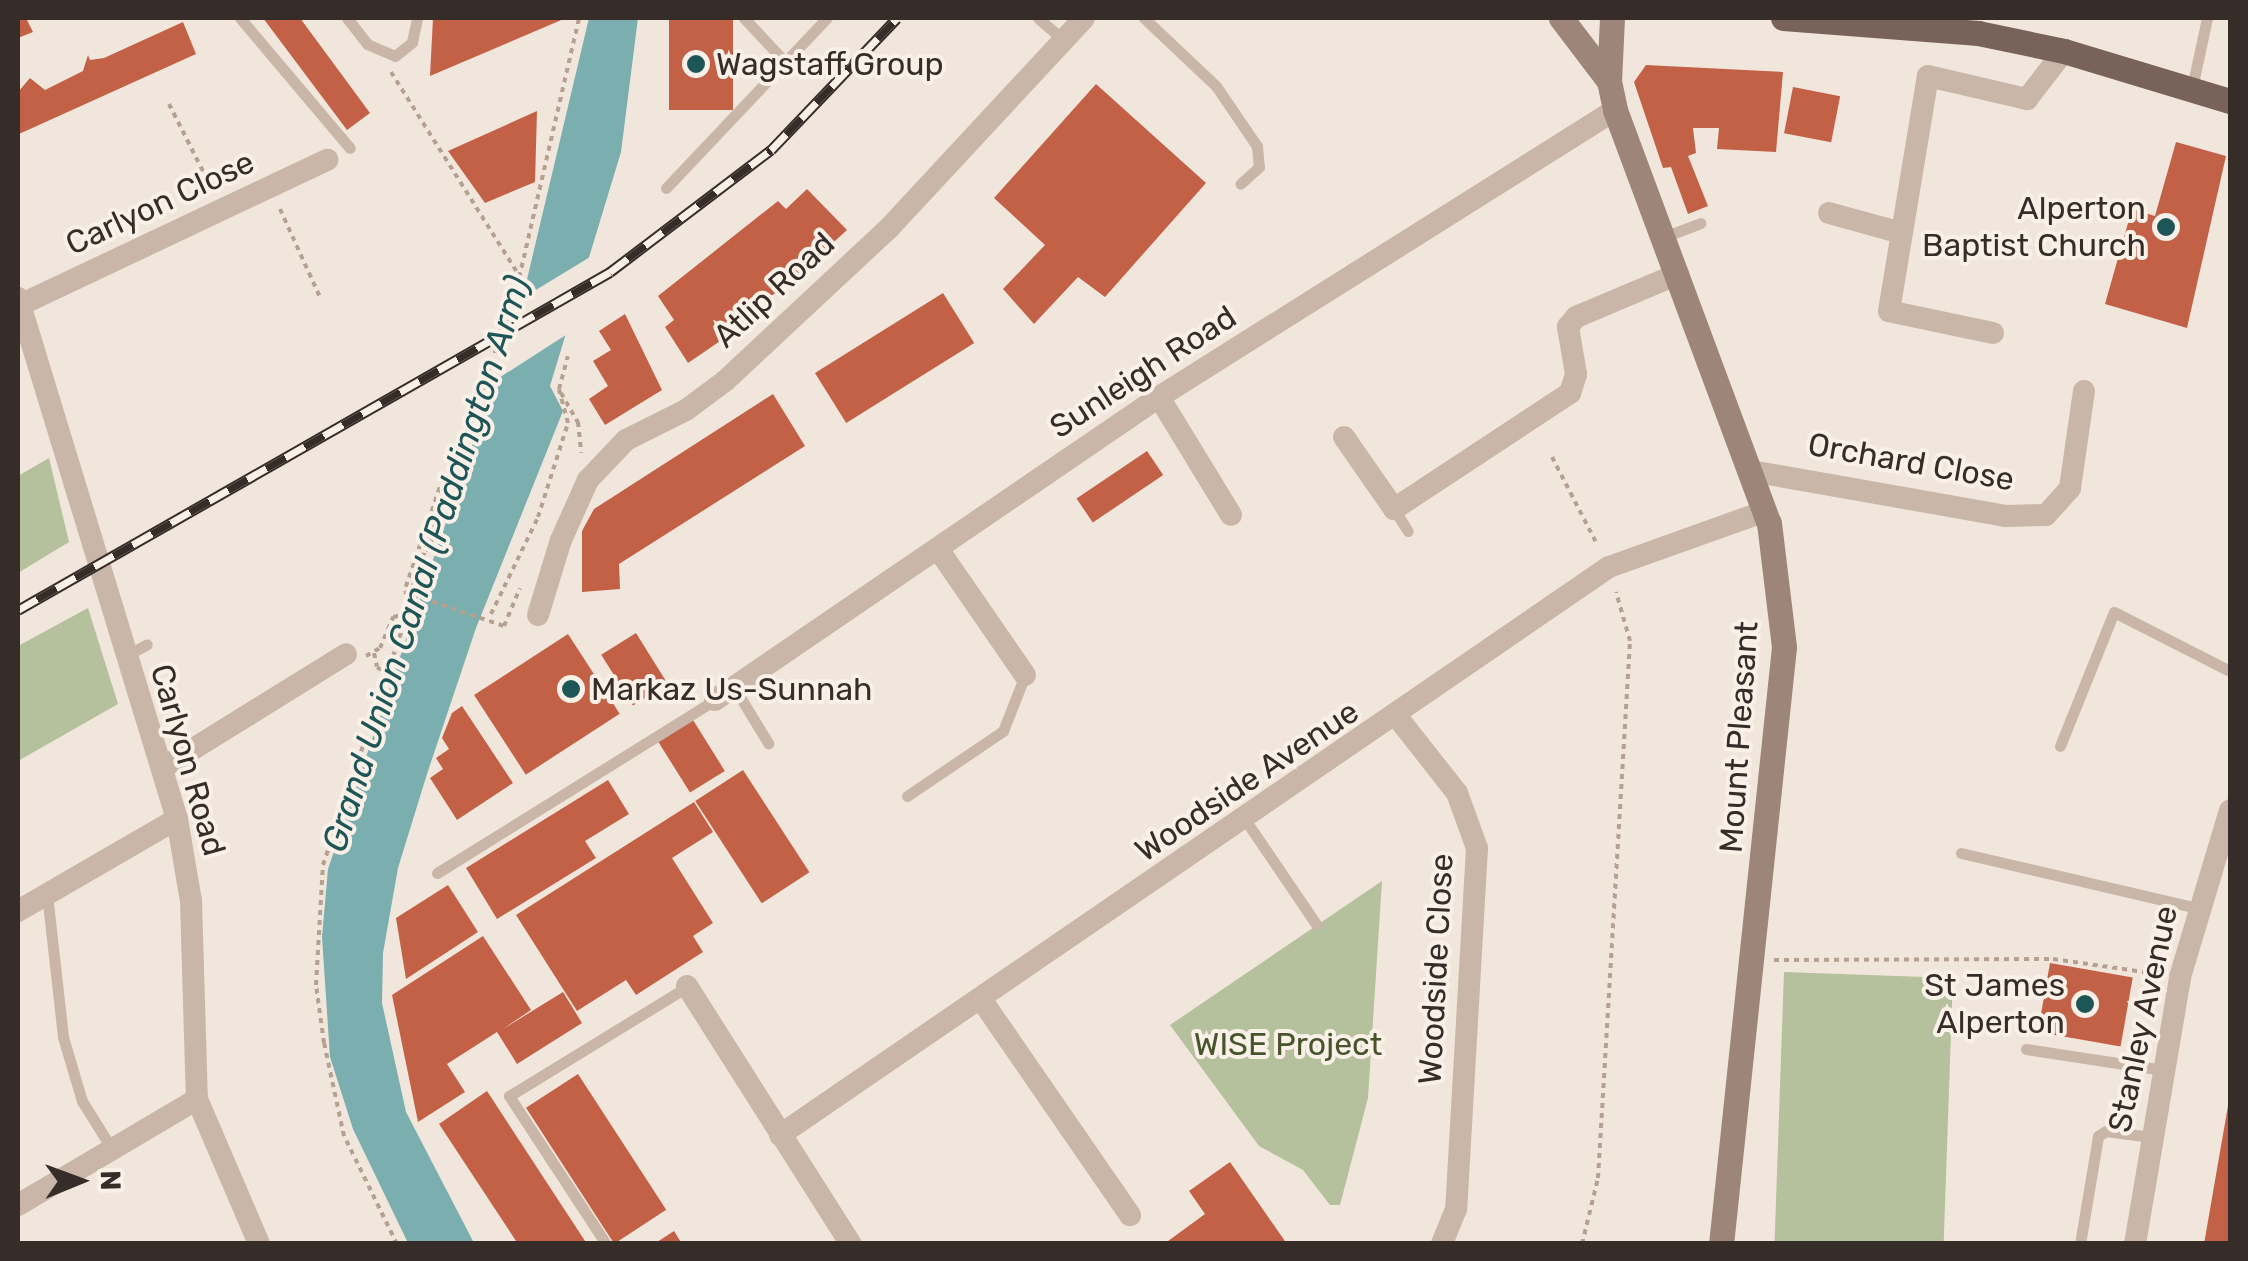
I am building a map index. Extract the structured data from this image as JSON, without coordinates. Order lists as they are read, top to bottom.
{
  "streets": {
    "street": [
      "Carlyon Close",
      "Atlip Road",
      "Sunleigh Road",
      "Orchard Close",
      "Mount Pleasant",
      "Carlyon Road",
      "Woodside Avenue",
      "Woodside Close",
      "Stanley Avenue"
    ]
  },
  "crossings": [
    ["Carlyon Close", "Carlyon Road"],
    ["Sunleigh Road", "Mount Pleasant"],
    ["Orchard Close", "Mount Pleasant"],
    ["Mount Pleasant", "Woodside Avenue"],
    ["Woodside Avenue", "Woodside Close"]
  ],
  "water": ["Grand Union Canal (Paddington Arm)"],
  "parks": ["WISE Project"],
  "places": [
    "Wagstaff Group",
    "Alperton Baptist Church",
    "Markaz Us-Sunnah",
    "St James Alperton"
  ],
  "north": "right"
}
